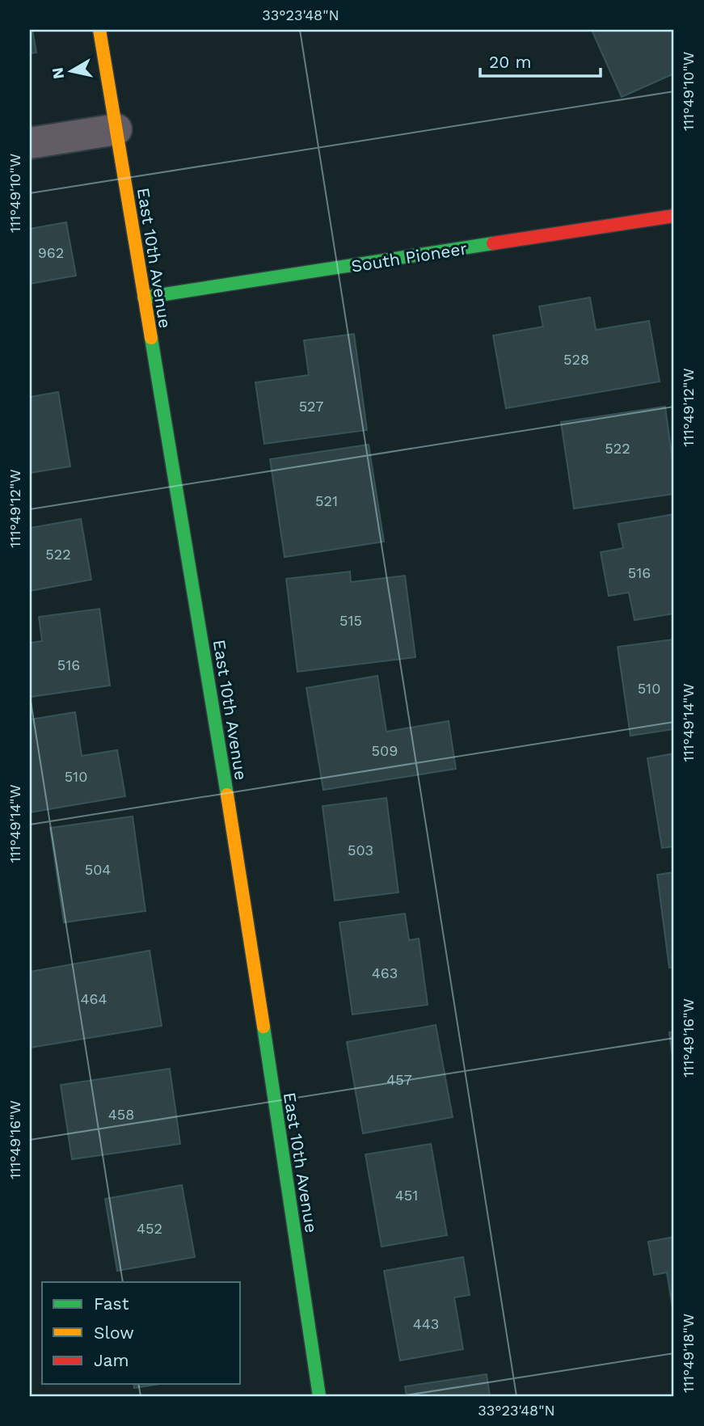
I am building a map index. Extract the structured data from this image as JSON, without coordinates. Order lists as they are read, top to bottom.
{
  "streets": {
    "street": ["South Pioneer", "East 10th Avenue"]
  },
  "crossings": [
    ["South Pioneer", "East 10th Avenue"]
  ],
  "house_numbers": [
    "962",
    "528",
    "527",
    "522",
    "521",
    "522",
    "516",
    "515",
    "516",
    "510",
    "509",
    "510",
    "503",
    "504",
    "463",
    "464",
    "457",
    "458",
    "451",
    "452",
    "443"
  ],
  "legend": ["Fast", "Slow", "Jam"],
  "scale_bar": "20 m",
  "north": "left",
  "coordinates": [
    "33°23'48\"N",
    "111°49'10\"W",
    "111°49'12\"W",
    "111°49'14\"W",
    "111°49'16\"W",
    "111°49'18\"W"
  ]
}
